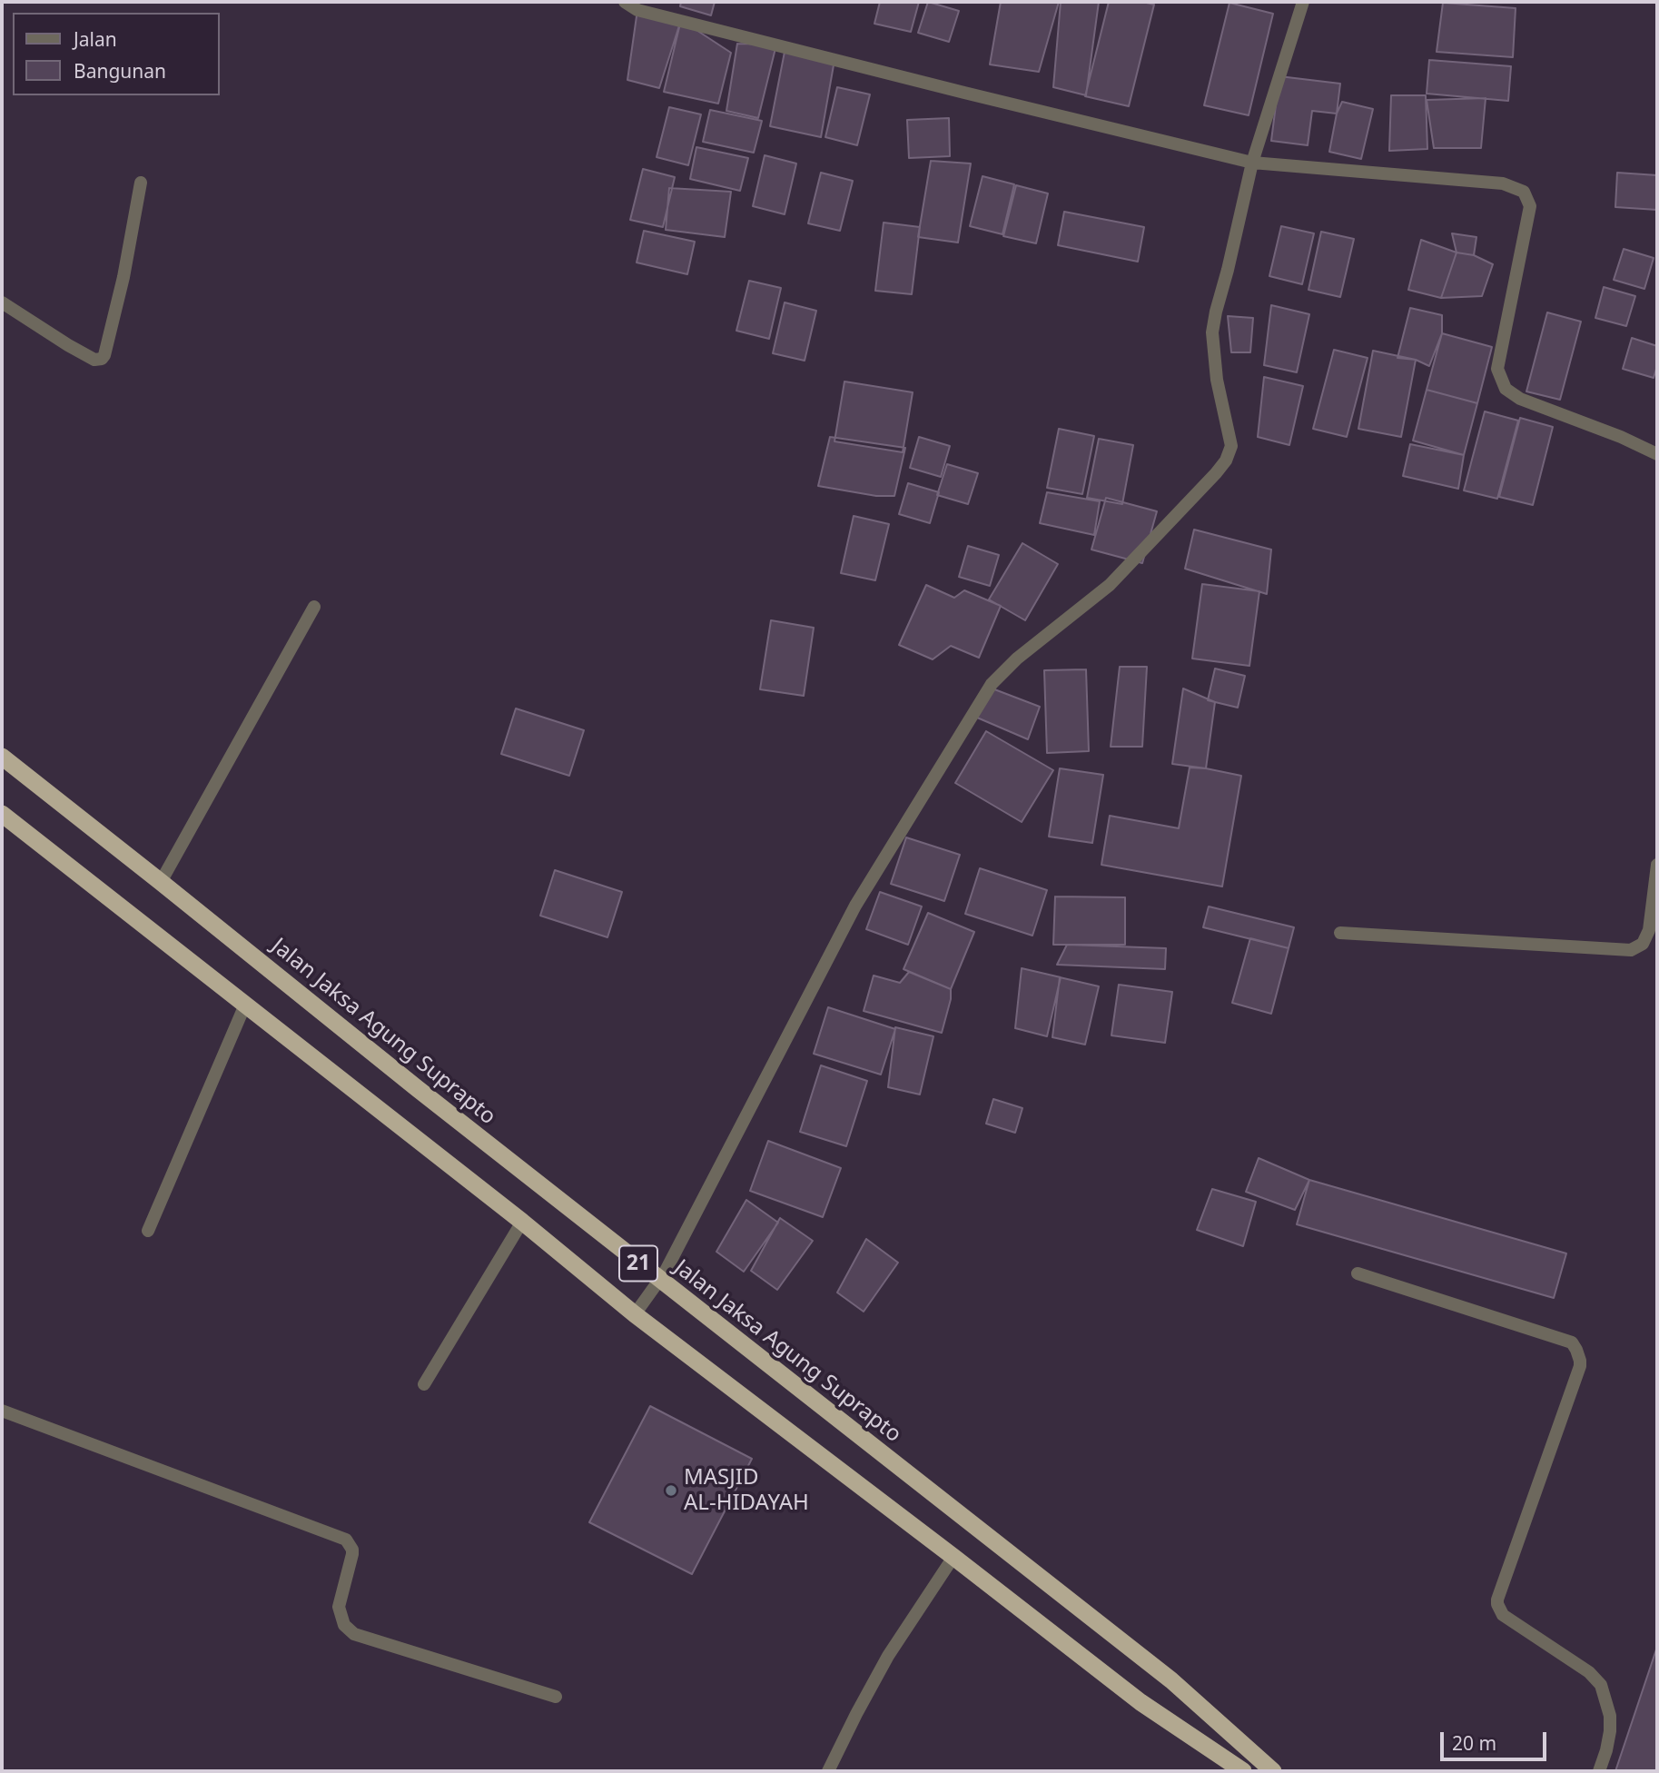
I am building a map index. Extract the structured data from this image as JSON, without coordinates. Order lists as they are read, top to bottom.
{
  "streets": {
    "highway": ["Jalan Jaksa Agung Suprapto", "21"]
  },
  "places": ["MASJID AL-HIDAYAH"],
  "legend": ["Jalan", "Bangunan"],
  "scale_bar": "20 m"
}
